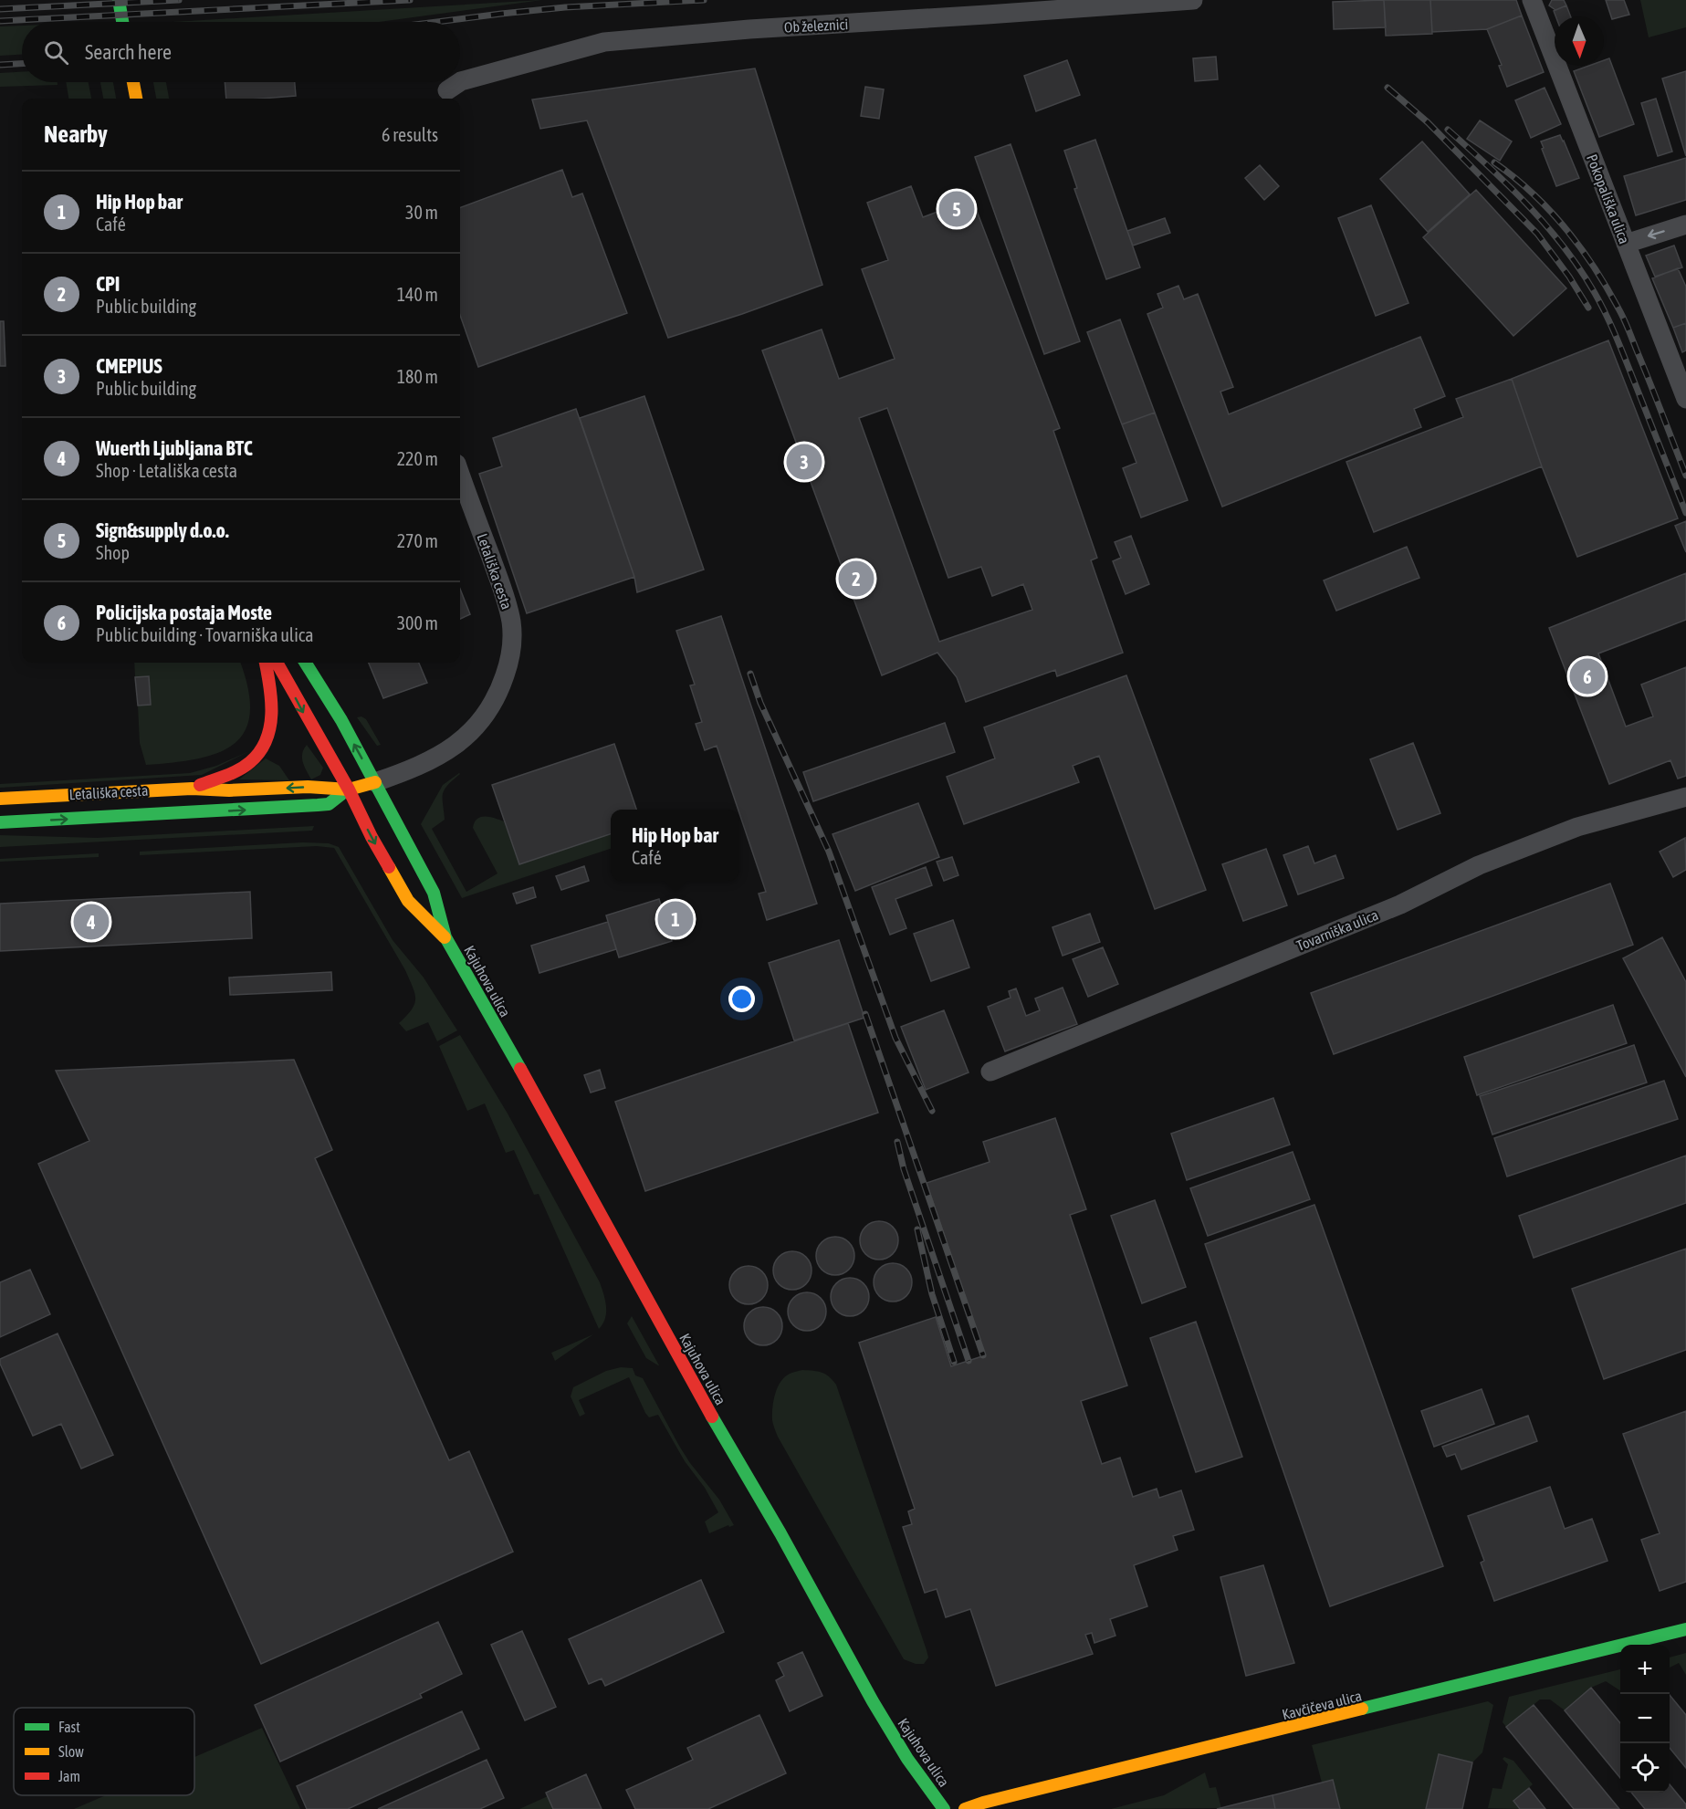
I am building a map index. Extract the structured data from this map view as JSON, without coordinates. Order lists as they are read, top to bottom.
{
  "streets": {
    "main road": ["Letališka cesta", "Kajuhova ulica", "Kavčičeva ulica"],
    "street": ["Ob železnici", "Pokopališka ulica", "Tovarniška ulica"]
  },
  "crossings": [
    ["Letališka cesta", "Kajuhova ulica"]
  ],
  "legend": ["Fast", "Slow", "Jam"],
  "north": "bottom",
  "page": {
    "search": "Search here",
    "heading": ["Nearby", "6 results"],
    "list": [
      {
        "mark": "1",
        "name": "Hip Hop bar",
        "note": "Café",
        "value": "30 m"
      },
      {
        "mark": "2",
        "name": "CPI",
        "note": "Public building",
        "value": "140 m"
      },
      {
        "mark": "3",
        "name": "CMEPIUS",
        "note": "Public building",
        "value": "180 m"
      },
      {
        "mark": "4",
        "name": "Wuerth Ljubljana BTC",
        "note": "Shop · Letališka cesta",
        "value": "220 m"
      },
      {
        "mark": "5",
        "name": "Sign&supply d.o.o.",
        "note": "Shop",
        "value": "270 m"
      },
      {
        "mark": "6",
        "name": "Policijska postaja Moste",
        "note": "Public building · Tovarniška ulica",
        "value": "300 m"
      }
    ],
    "pins": [
      "5",
      "3",
      "2",
      "6",
      "1",
      "4"
    ],
    "popup": ["Hip Hop bar", "Café"],
    "map_buttons": ["+", "−"]
  }
}
